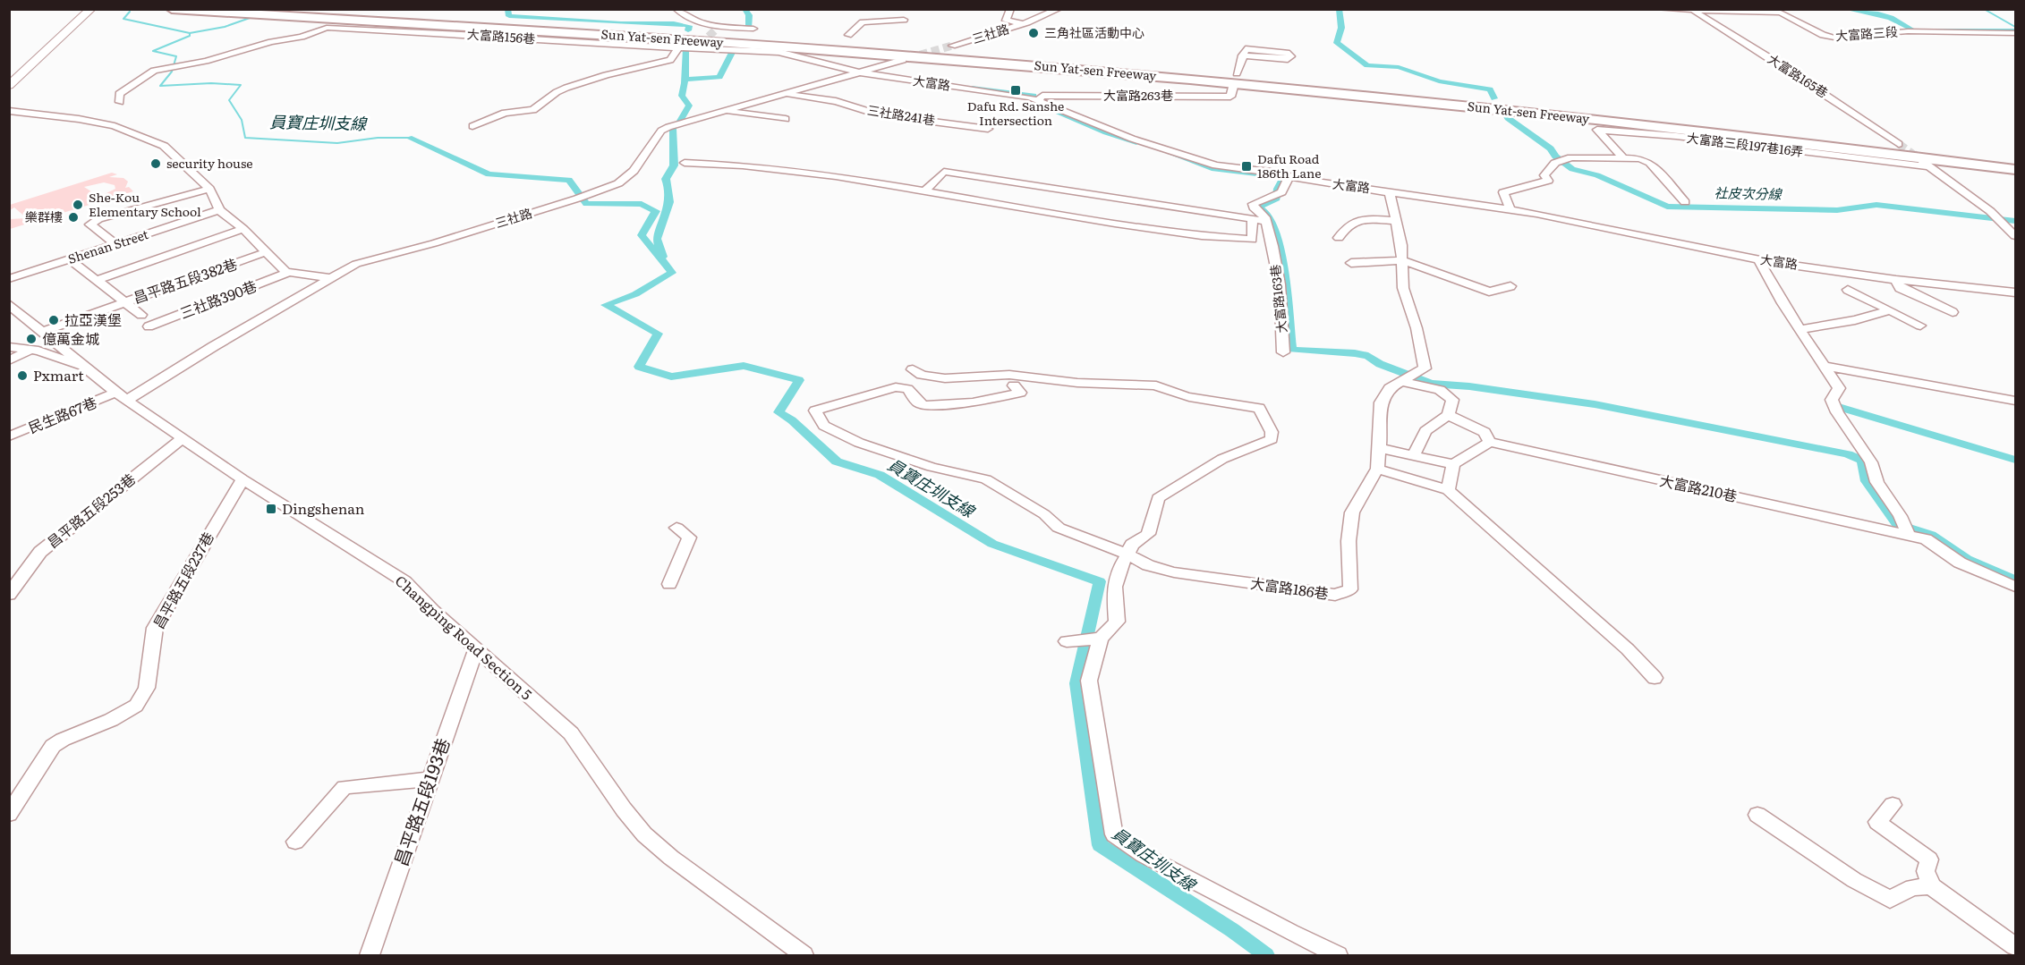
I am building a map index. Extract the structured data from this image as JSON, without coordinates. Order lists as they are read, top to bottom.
{
  "streets": {
    "highway": ["Sun Yat-sen Freeway"],
    "street": [
      "三社路",
      "大富路三段",
      "大富路156巷",
      "大富路165巷",
      "大富路",
      "大富路263巷",
      "三社路241巷",
      "大富路三段197巷16弄",
      "Shenan Street",
      "昌平路五段382巷",
      "大富路163巷",
      "三社路390巷",
      "民生路67巷",
      "大富路210巷",
      "昌平路五段253巷",
      "昌平路五段237巷",
      "大富路186巷",
      "Changping Road Section 5",
      "昌平路五段193巷"
    ]
  },
  "crossings": [
    ["三社路", "大富路"],
    ["三社路", "三社路241巷"],
    ["三社路", "民生路67巷"],
    ["三社路", "Changping Road Section 5"],
    ["大富路三段", "大富路165巷"],
    ["大富路156巷", "大富路"],
    ["大富路", "大富路263巷"],
    ["大富路", "大富路163巷"],
    ["大富路", "大富路186巷"],
    ["昌平路五段382巷", "Changping Road Section 5"],
    ["民生路67巷", "Changping Road Section 5"],
    ["昌平路五段253巷", "Changping Road Section 5"],
    ["昌平路五段237巷", "Changping Road Section 5"],
    ["Changping Road Section 5", "昌平路五段193巷"]
  ],
  "water": ["員寶庄圳支線", "社皮次分線"],
  "places": {
    "other": [
      "三角社區活動中心",
      "security house",
      "She-Kou Elementary School",
      "樂群樓",
      "拉亞漢堡",
      "億萬金城",
      "Pxmart"
    ],
    "transit": ["Dafu Rd. Sanshe Intersection", "Dafu Road 186th Lane", "Dingshenan"]
  }
}
